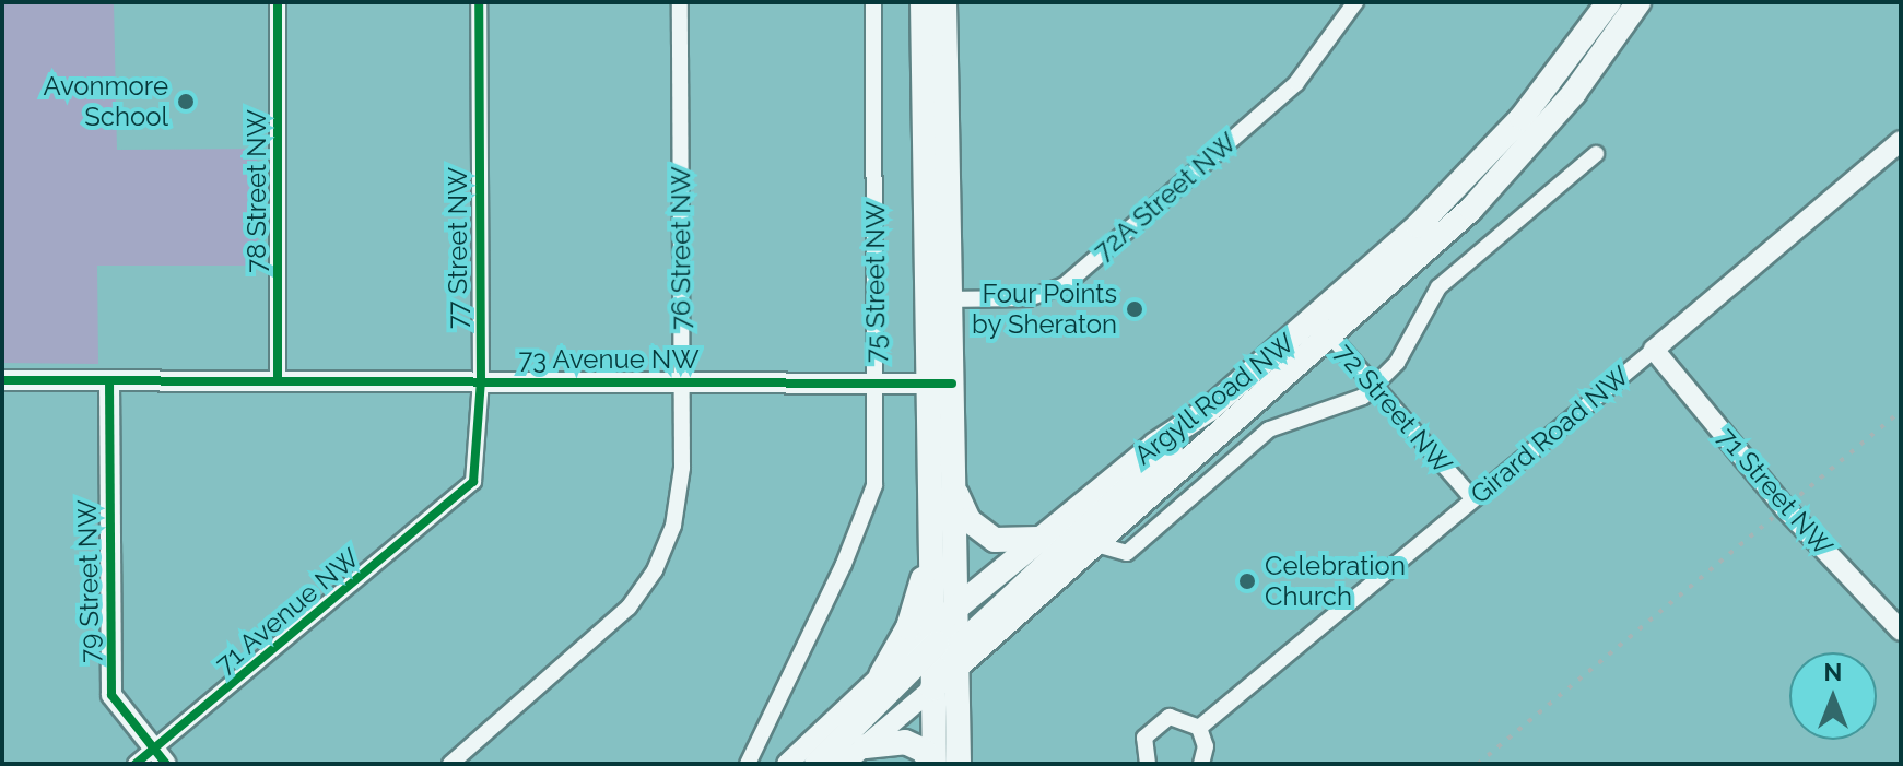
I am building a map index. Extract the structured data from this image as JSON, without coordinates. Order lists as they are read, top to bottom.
{
  "streets": {
    "main road": ["75 Street NW", "Argyll Road NW"],
    "street": [
      "78 Street NW",
      "72A Street NW",
      "77 Street NW",
      "76 Street NW",
      "73 Avenue NW",
      "72 Street NW",
      "Girard Road NW",
      "71 Street NW",
      "79 Street NW",
      "71 Avenue NW"
    ]
  },
  "crossings": [
    ["78 Street NW", "73 Avenue NW"],
    ["72A Street NW", "75 Street NW"],
    ["77 Street NW", "73 Avenue NW"],
    ["77 Street NW", "71 Avenue NW"],
    ["76 Street NW", "73 Avenue NW"],
    ["75 Street NW", "73 Avenue NW"],
    ["75 Street NW", "Argyll Road NW"],
    ["73 Avenue NW", "79 Street NW"],
    ["Argyll Road NW", "72 Street NW"],
    ["72 Street NW", "Girard Road NW"],
    ["Girard Road NW", "71 Street NW"],
    ["79 Street NW", "71 Avenue NW"]
  ],
  "places": ["Avonmore School", "Four Points by Sheraton", "Celebration Church"],
  "north": "top"
}
